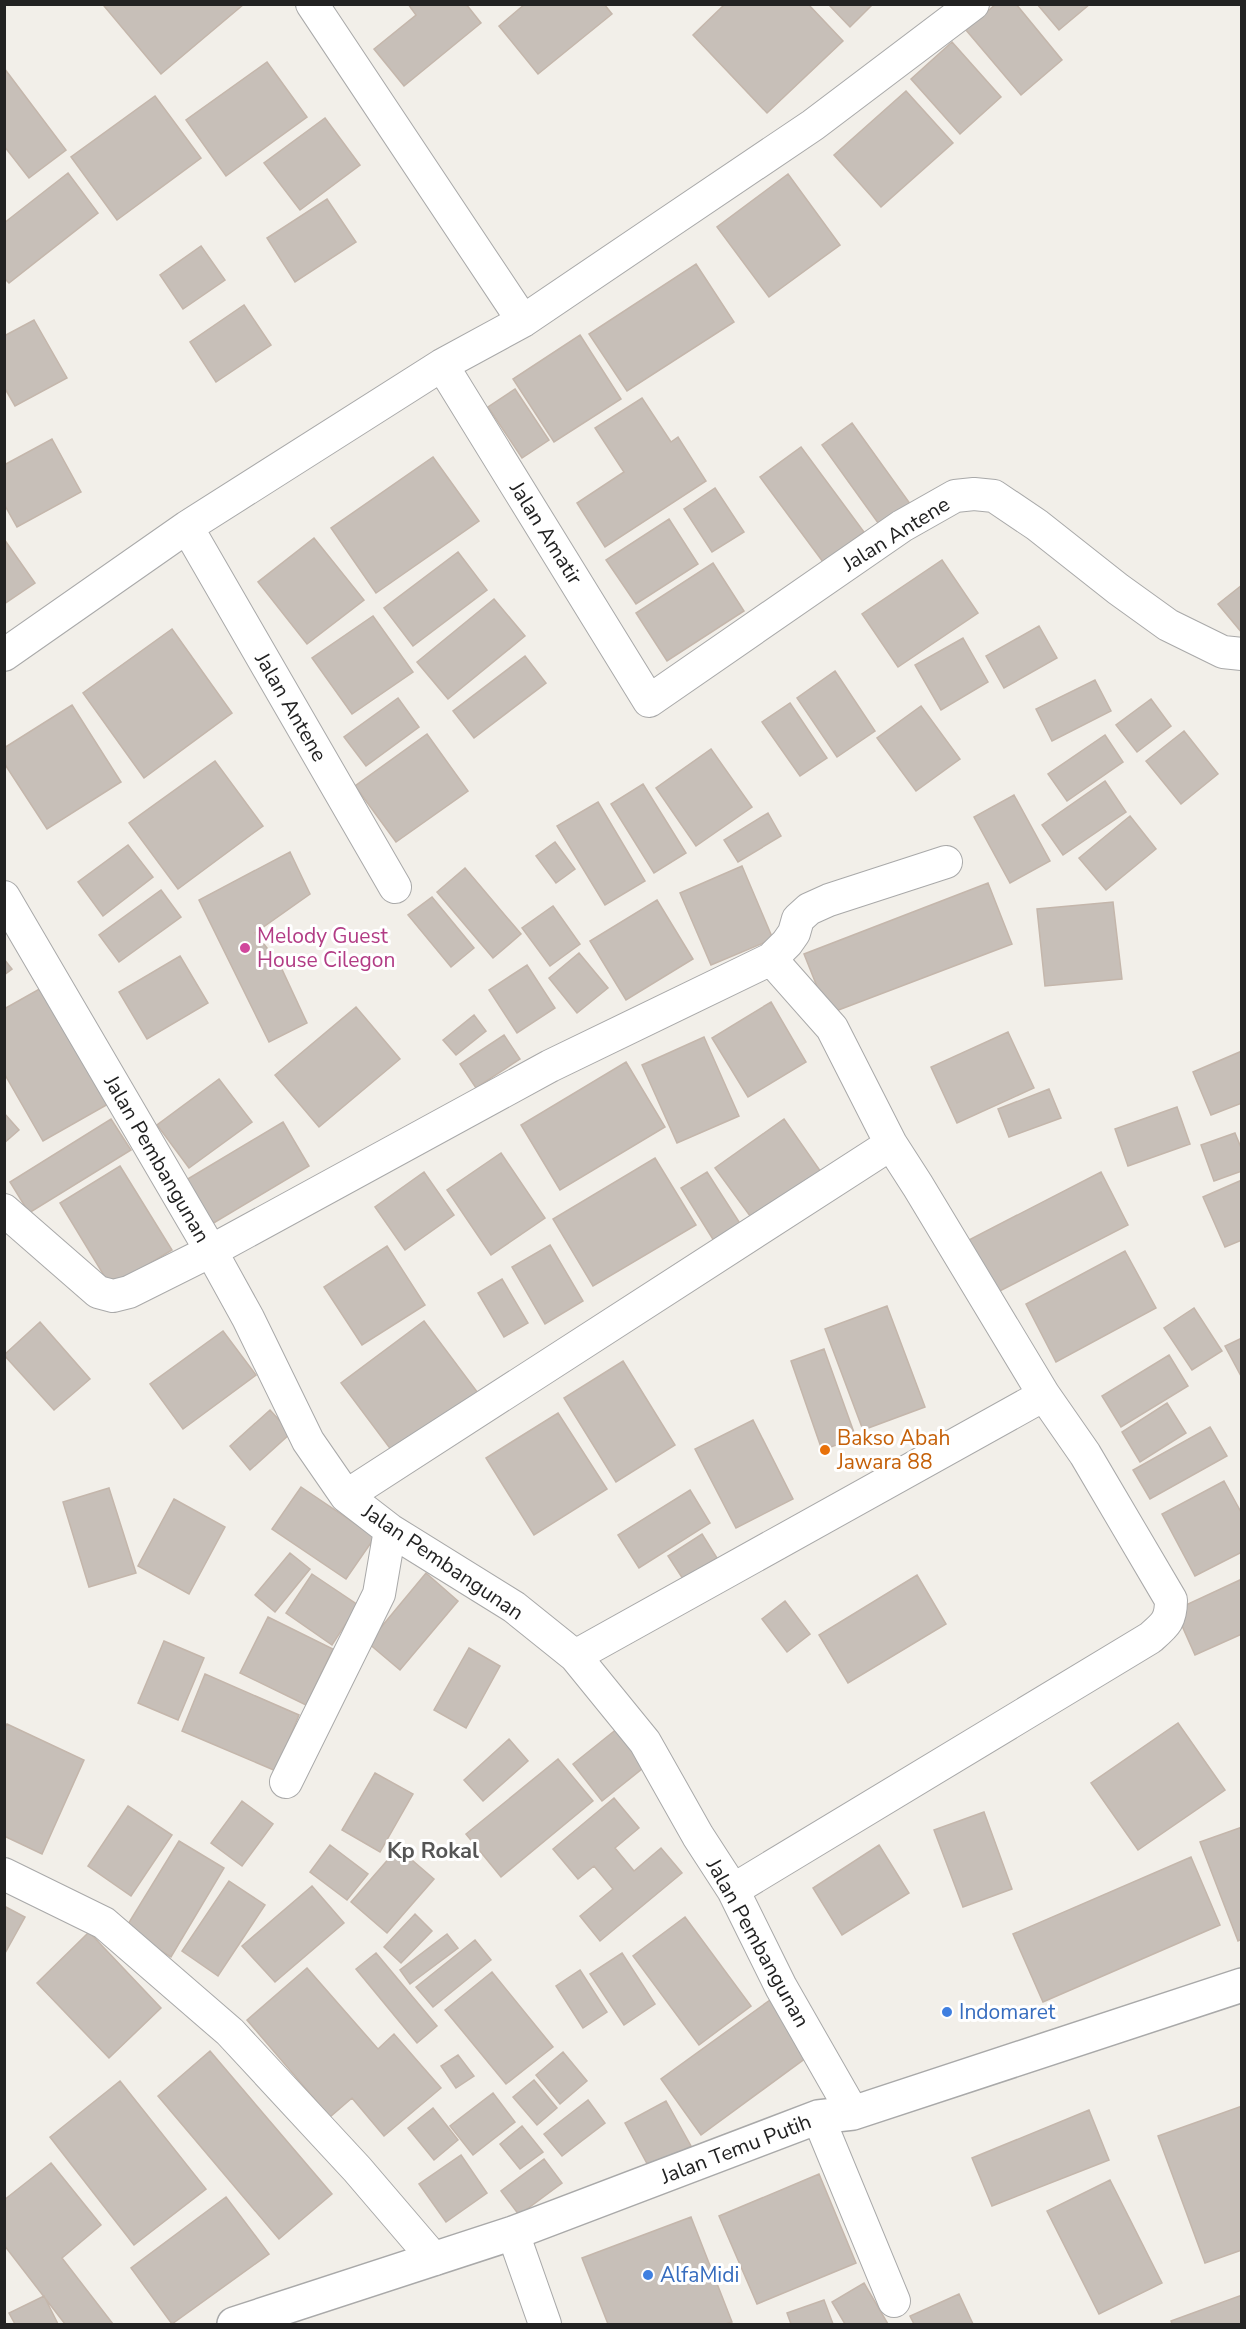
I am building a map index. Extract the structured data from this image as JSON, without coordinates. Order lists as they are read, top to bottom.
{
  "streets": {
    "street": [
      "Jalan Amatir",
      "Jalan Antene",
      "Jalan Pembangunan",
      "Jalan Temu Putih"
    ]
  },
  "crossings": [
    ["Jalan Amatir", "Jalan Antene"],
    ["Jalan Pembangunan", "Jalan Temu Putih"]
  ],
  "districts": ["Kp Rokal"],
  "places": [
    "Melody Guest House Cilegon",
    "Bakso Abah Jawara 88",
    "Indomaret",
    "AlfaMidi"
  ]
}
